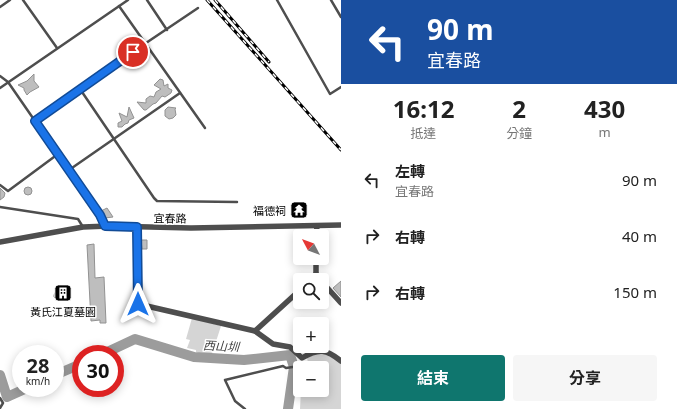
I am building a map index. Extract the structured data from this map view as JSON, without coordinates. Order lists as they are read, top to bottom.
{
  "streets": {
    "street": ["宜春路"]
  },
  "water": ["西山圳"],
  "places": {
    "temple": ["福德祠"],
    "building": ["黃氏江夏墓園"]
  },
  "north": "top left",
  "page": {
    "turn": ["90 m", "宜春路"],
    "eta": [
      "16:12",
      "抵達",
      "2",
      "分鐘",
      "430",
      "m"
    ],
    "list": [
      {
        "name": "左轉",
        "note": "宜春路",
        "value": "90 m"
      },
      {
        "name": "右轉",
        "value": "40 m"
      },
      {
        "name": "右轉",
        "value": "150 m"
      }
    ],
    "map_buttons": ["+", "−"],
    "speed": "28 km/h",
    "limit": "30",
    "buttons": ["結束", "分享"]
  }
}
